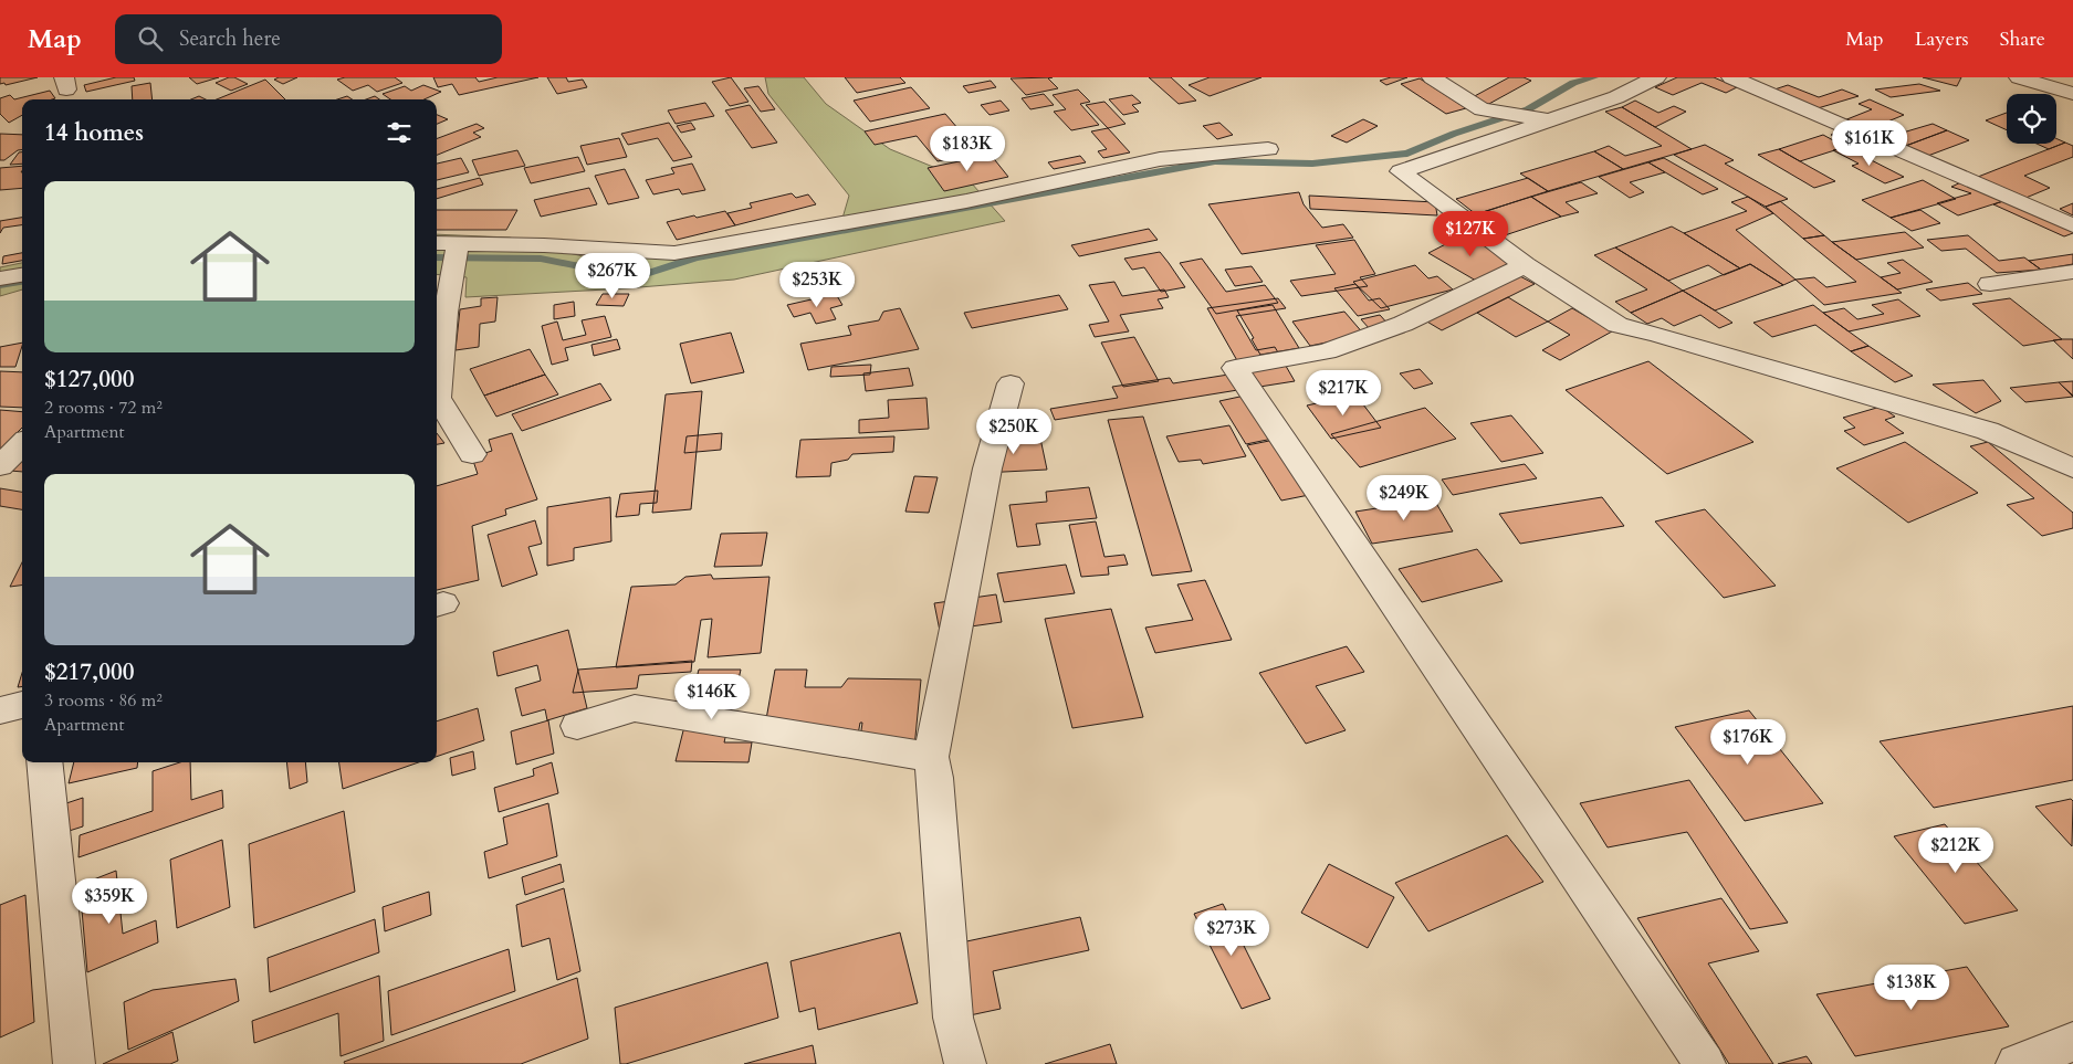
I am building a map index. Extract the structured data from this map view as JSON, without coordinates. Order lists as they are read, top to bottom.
{
  "page": {
    "header": "Map",
    "search": "Search here",
    "nav": ["Map", "Layers", "Share"],
    "heading": "14 homes",
    "price": [
      "$161K",
      "$183K",
      "$127K",
      "$267K",
      "$253K",
      "$217K",
      "$250K",
      "$249K",
      "$146K",
      "$176K",
      "$212K",
      "$359K",
      "$273K",
      "$138K"
    ],
    "list": [
      {
        "name": "$127,000",
        "note": "2 rooms · 72 m² · Apartment"
      },
      {
        "name": "$217,000",
        "note": "3 rooms · 86 m² · Apartment"
      }
    ]
  }
}
